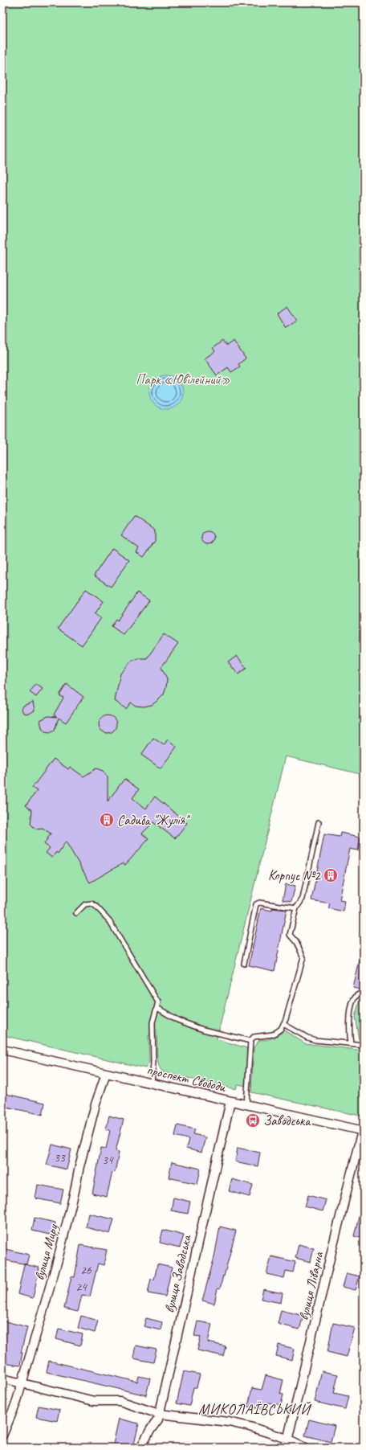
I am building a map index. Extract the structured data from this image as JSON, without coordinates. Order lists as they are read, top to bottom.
{
  "streets": {
    "street": [
      "проспект Свободи",
      "вулиця Миру",
      "вулиця Заводська",
      "вулиця Ліварна"
    ]
  },
  "crossings": [
    ["проспект Свободи", "вулиця Миру"],
    ["проспект Свободи", "вулиця Заводська"],
    ["проспект Свободи", "вулиця Ліварна"]
  ],
  "districts": ["МИКОЛАЇВСЬКИЙ"],
  "parks": ["Парк «Ювілейний»"],
  "places": {
    "building": ["Садиба \"Жулія\"", "Корпус №2"],
    "bus stop": ["Заводська"]
  },
  "house_numbers": [
    "33",
    "34",
    "26",
    "24"
  ]
}
